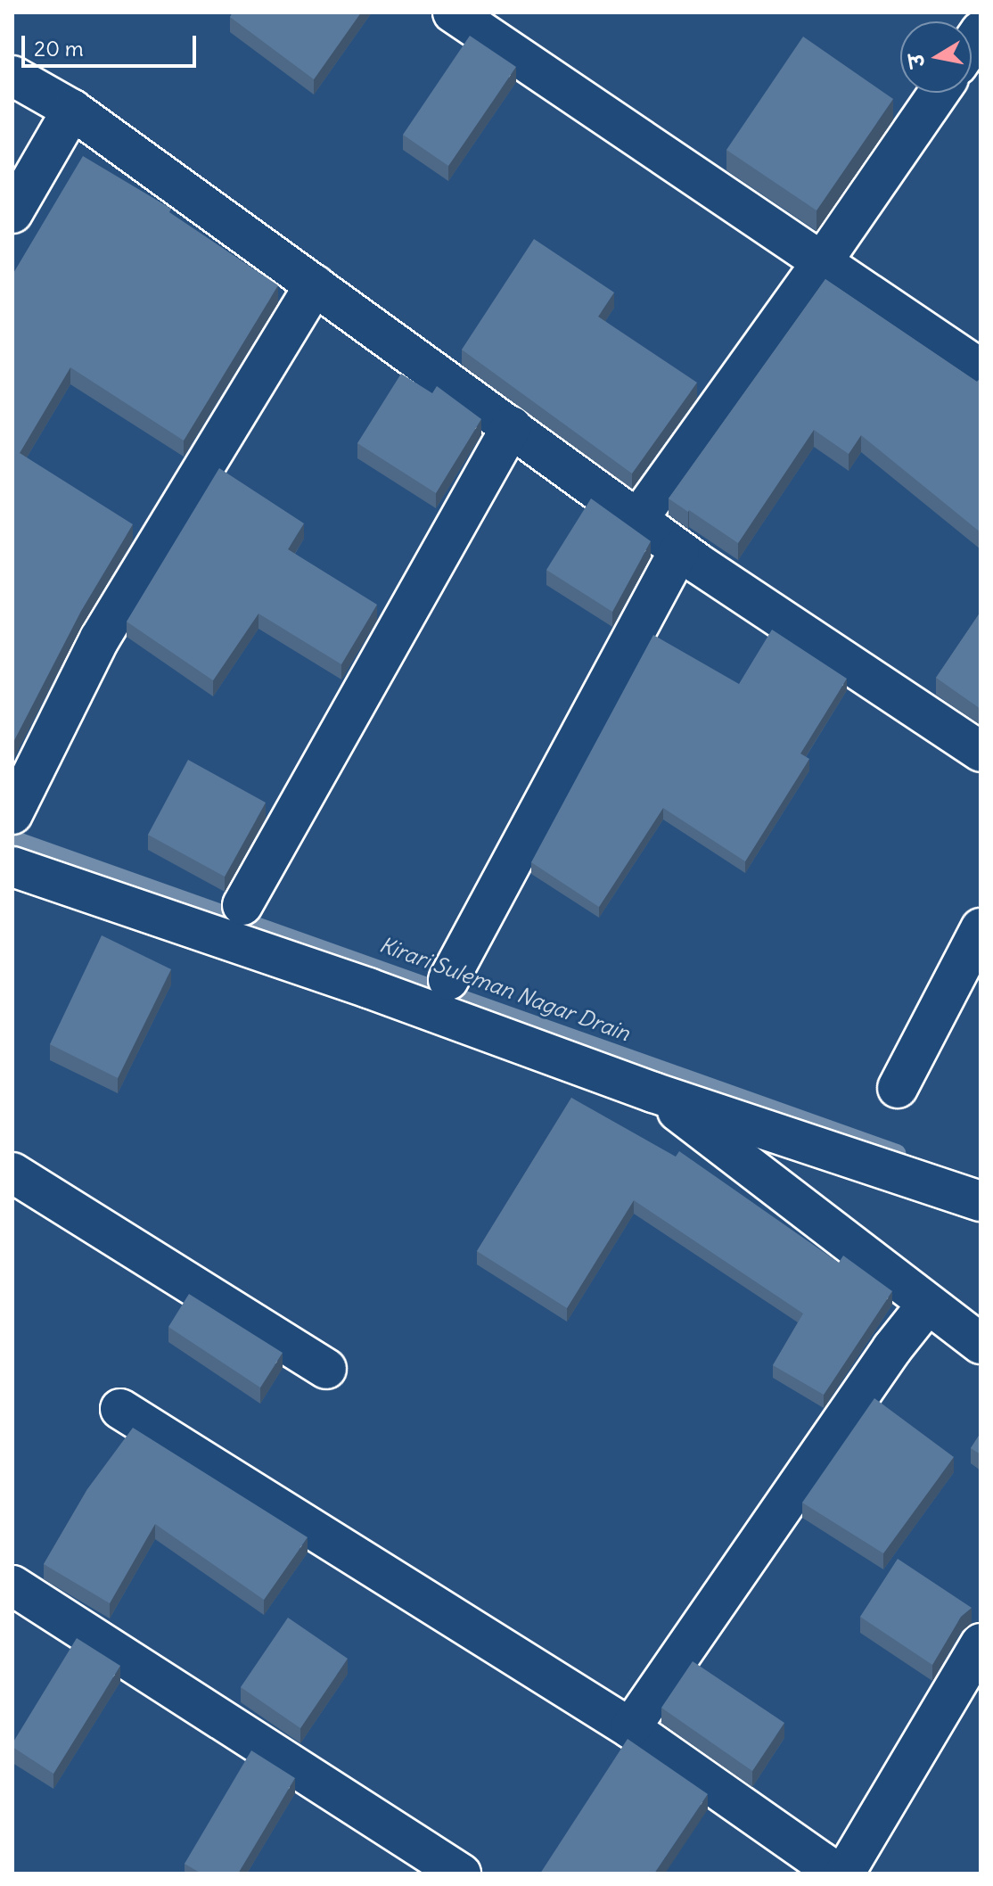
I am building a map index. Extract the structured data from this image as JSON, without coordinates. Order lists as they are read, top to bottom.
{
  "water": ["Kirari Suleman Nagar Drain"],
  "scale_bar": "20 m",
  "north": "left"
}
